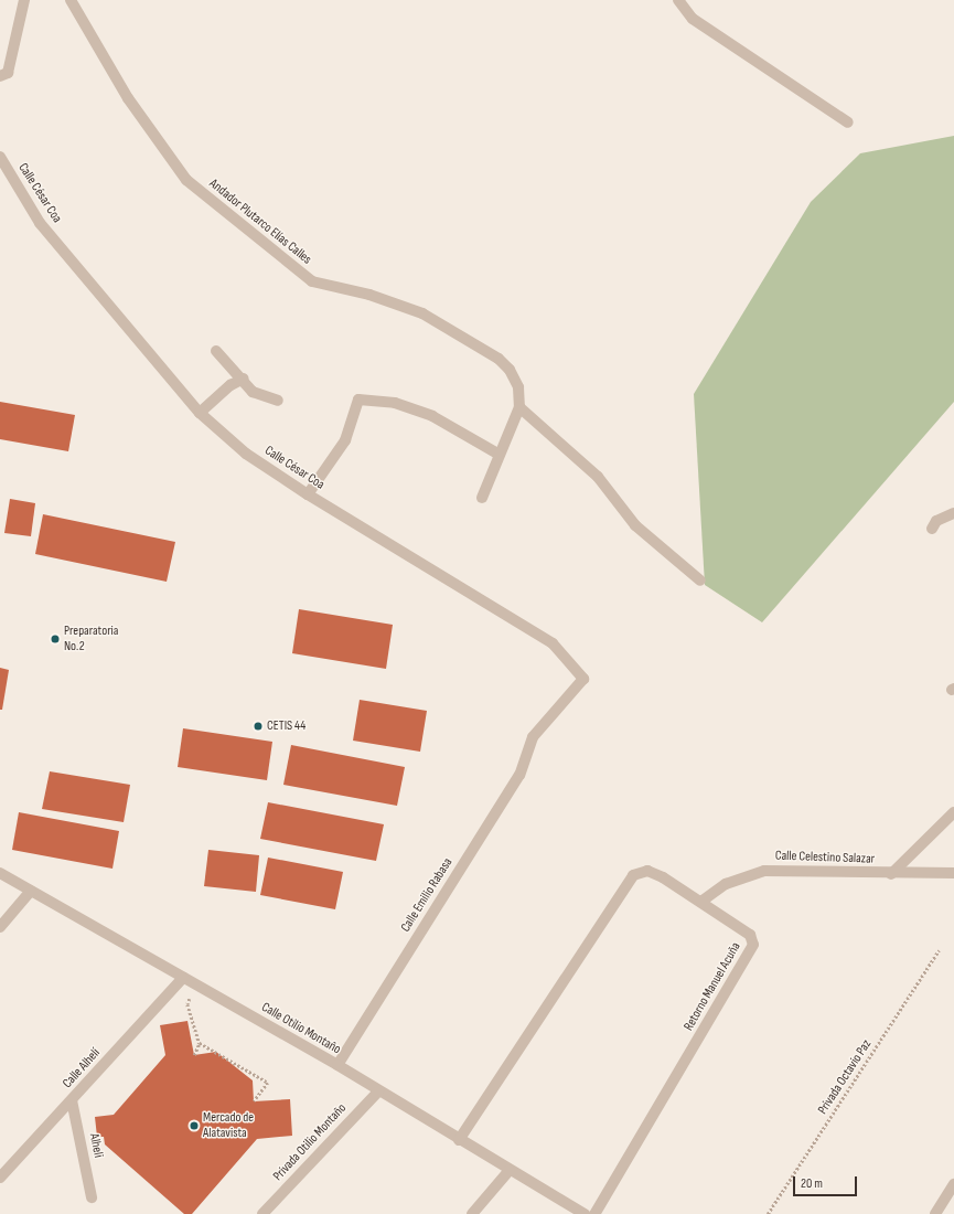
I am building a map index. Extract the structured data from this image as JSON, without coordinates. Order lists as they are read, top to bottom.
{
  "streets": {
    "street": [
      "Calle César Coa",
      "Andador Plutarco Elías Calles",
      "Calle Celestino Salazar",
      "Calle Emilio Rabasa",
      "Retorno Manuel Acuña",
      "Calle Otilio Montaño",
      "Calle Alhelí",
      "Privada Otilio Montaño",
      "Alheli"
    ],
    "path": ["Privada Octavio Paz"]
  },
  "crossings": [
    ["Calle César Coa", "Calle Emilio Rabasa"],
    ["Calle Celestino Salazar", "Retorno Manuel Acuña"],
    ["Calle Emilio Rabasa", "Calle Otilio Montaño"],
    ["Retorno Manuel Acuña", "Calle Otilio Montaño"],
    ["Calle Otilio Montaño", "Calle Alhelí"],
    ["Calle Otilio Montaño", "Privada Otilio Montaño"],
    ["Calle Alhelí", "Alheli"]
  ],
  "places": ["Preparatoria No.2", "CETIS 44", "Mercado de Alatavista"],
  "scale_bar": "20 m"
}
